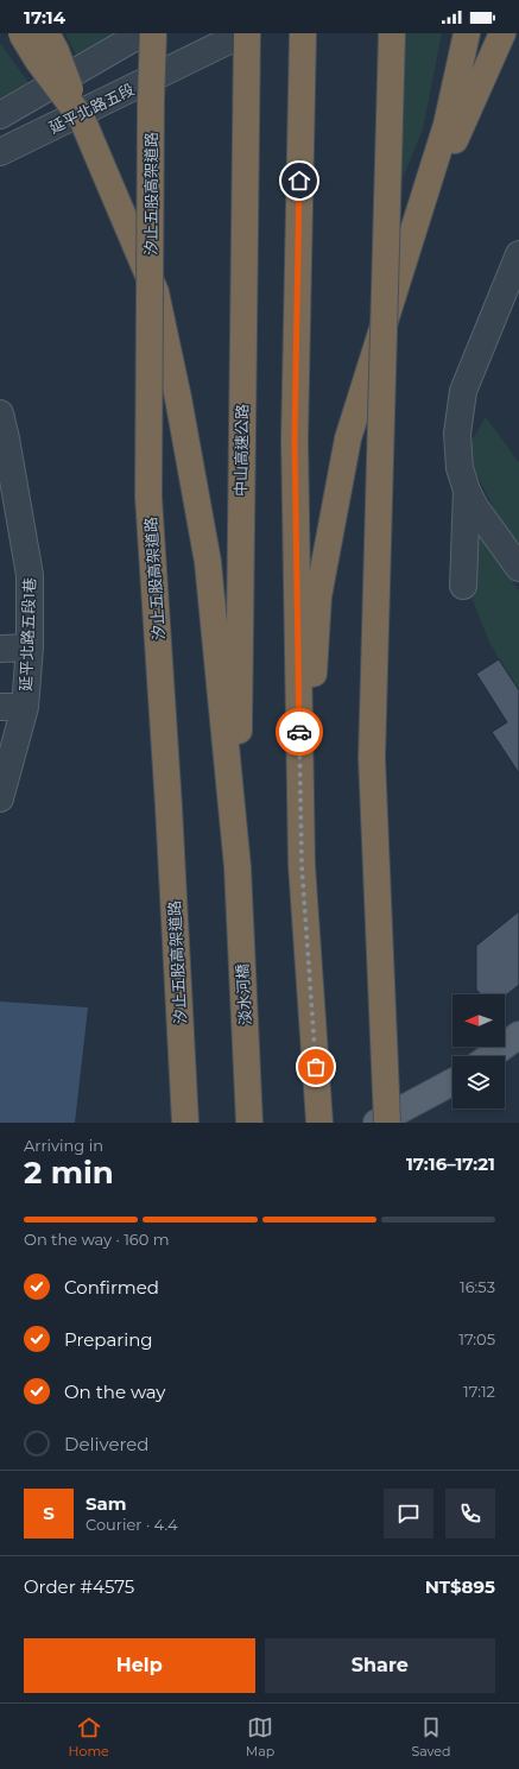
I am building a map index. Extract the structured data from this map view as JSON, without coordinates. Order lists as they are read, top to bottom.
{
  "streets": {
    "highway": ["汐止五股高架道路", "中山高速公路", "淡水河橋"],
    "street": ["延平北路五段", "延平北路五段1巷"]
  },
  "crossings": [
    ["延平北路五段", "中山高速公路"],
    ["中山高速公路", "淡水河橋"]
  ],
  "north": "left",
  "page": {
    "status": "17:14",
    "heading": ["2 min", "Arriving in", "17:16–17:21"],
    "panel": [
      "Sam",
      "Courier · 4.4",
      "Order #4575",
      "NT$895"
    ],
    "bar": "On the way · 160 m",
    "list": [
      ["Confirmed", "16:53"],
      ["Preparing", "17:05"],
      ["On the way", "17:12"],
      "Delivered"
    ],
    "round": "S",
    "buttons": ["Help", "Share"],
    "tabs": ["Home", "Map", "Saved"]
  }
}
